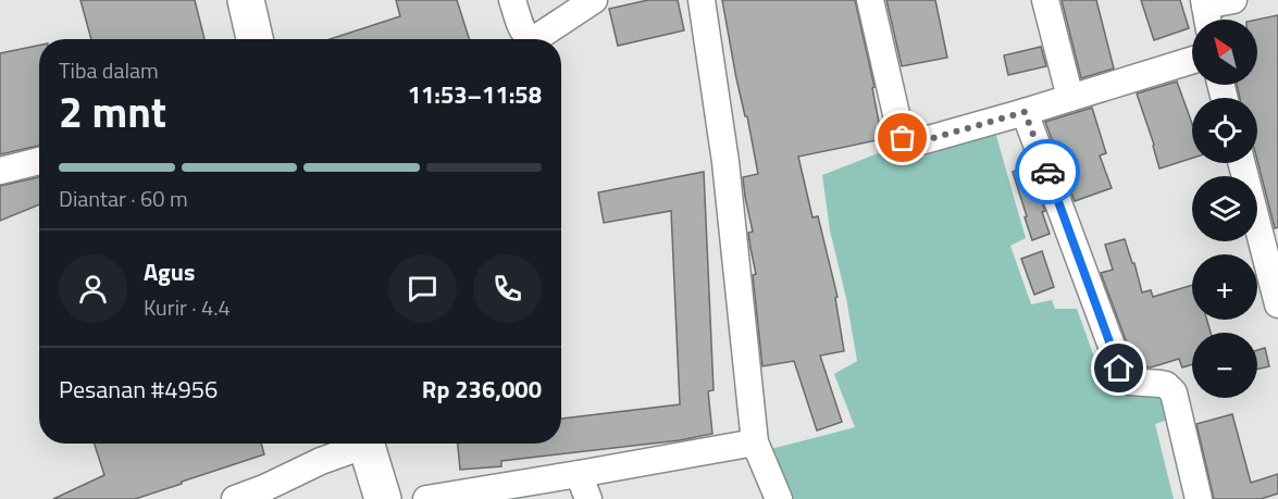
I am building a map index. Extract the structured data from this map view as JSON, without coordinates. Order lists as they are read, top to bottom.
{
  "north": "top left",
  "page": {
    "map_buttons": ["+", "−"],
    "heading": ["2 mnt", "Tiba dalam", "11:53–11:58"],
    "panel": [
      "Agus",
      "Kurir · 4.4",
      "Pesanan #4956",
      "Rp 236,000"
    ],
    "bar": "Diantar · 60 m"
  }
}
